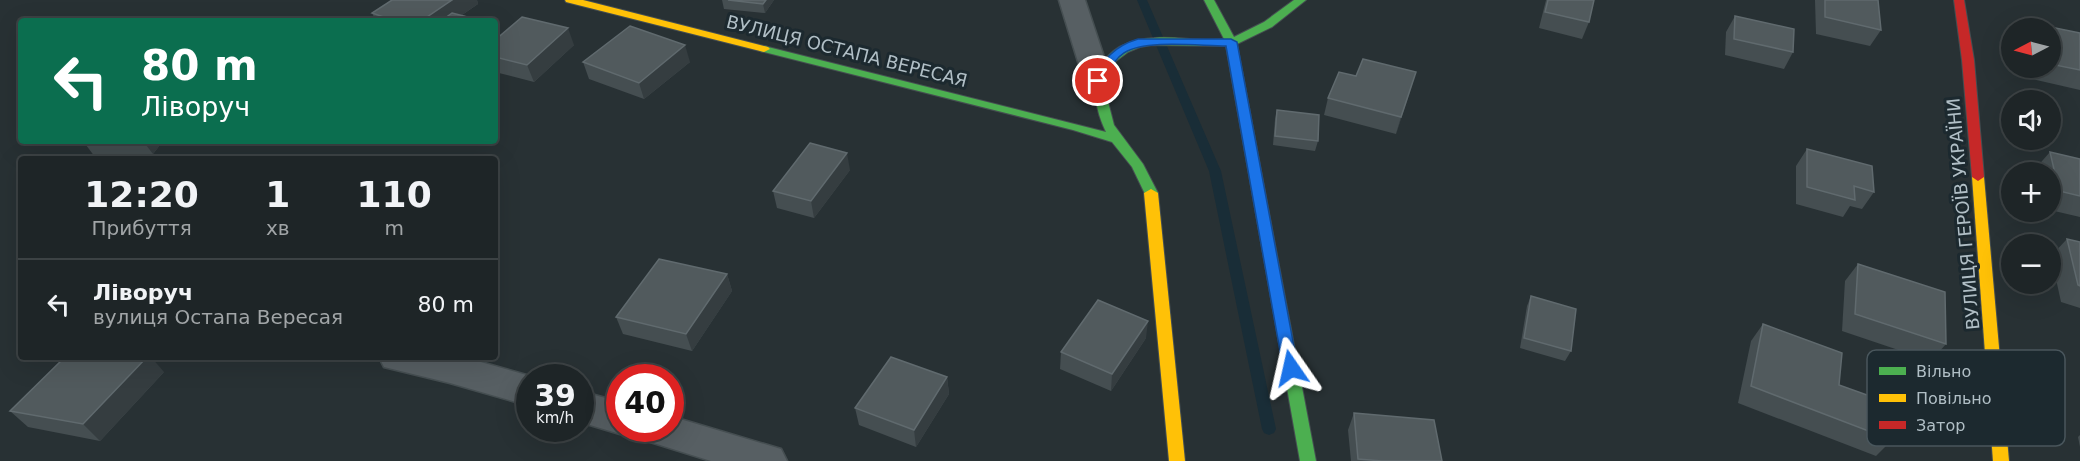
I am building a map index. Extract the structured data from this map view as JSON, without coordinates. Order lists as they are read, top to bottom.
{
  "streets": {
    "street": ["ВУЛИЦЯ ОСТАПА ВЕРЕСАЯ", "ВУЛИЦЯ ГЕРОЇВ УКРАЇНИ"]
  },
  "legend": ["Вільно", "Повільно", "Затор"],
  "north": "left",
  "page": {
    "map_buttons": ["+", "−"],
    "turn": ["80 m", "Ліворуч"],
    "eta": [
      "12:20",
      "Прибуття",
      "1",
      "хв",
      "110",
      "m"
    ],
    "list": [
      {
        "name": "Ліворуч",
        "note": "вулиця Остапа Вересая",
        "value": "80 m"
      }
    ],
    "speed": "39 km/h",
    "limit": "40"
  }
}
